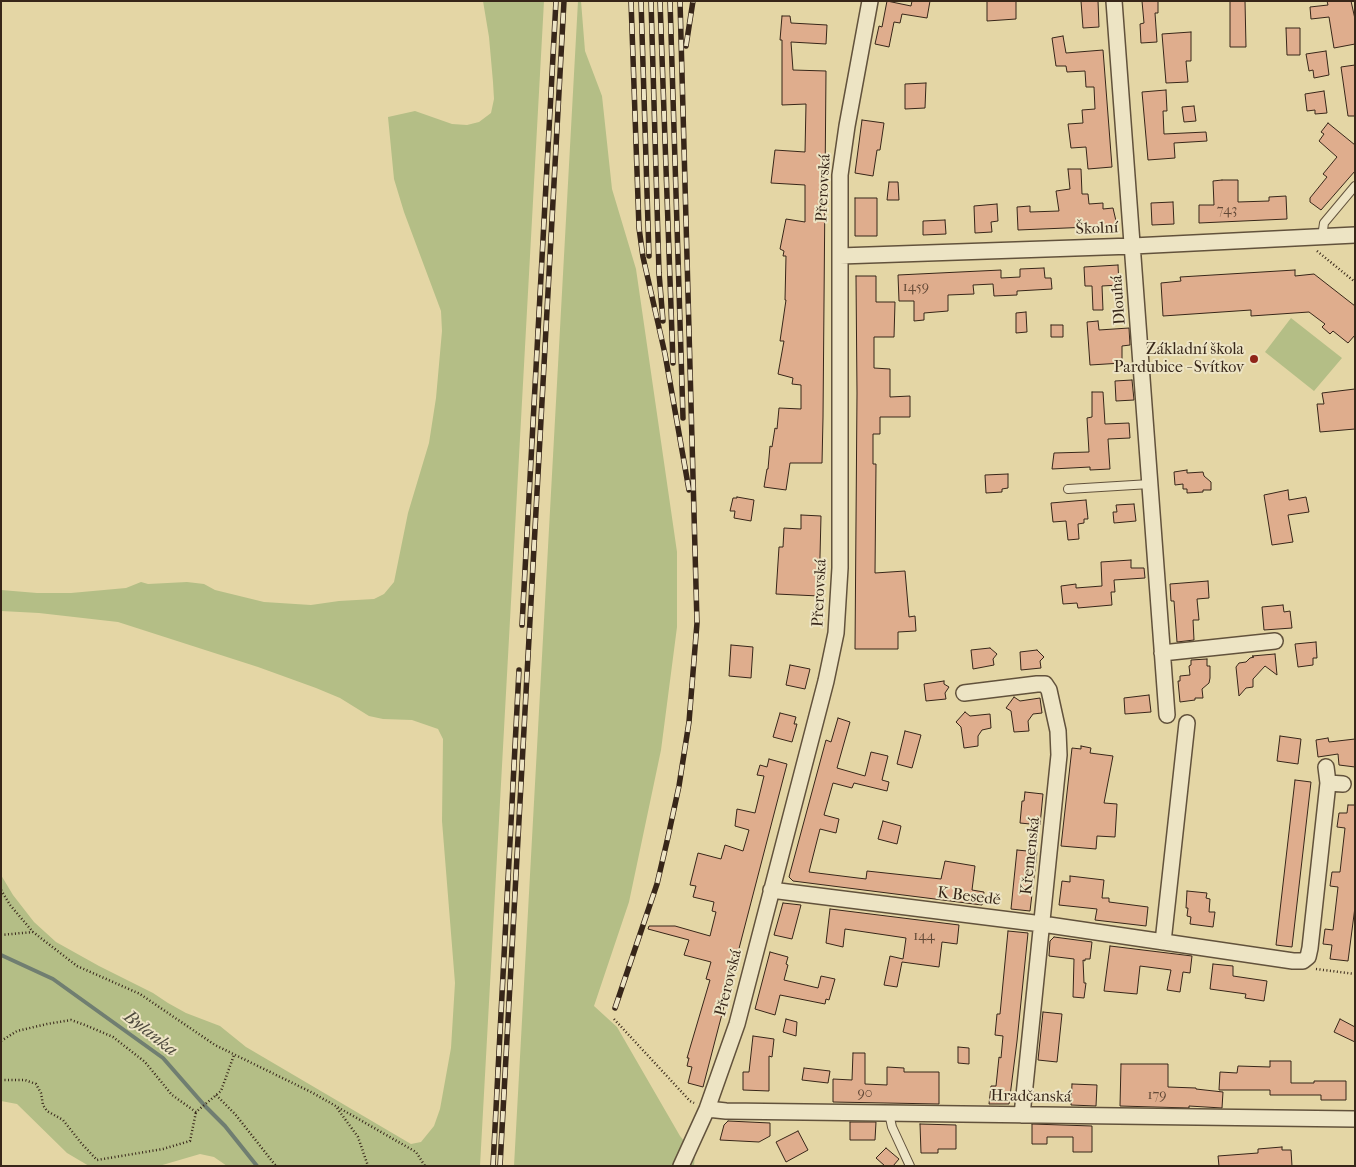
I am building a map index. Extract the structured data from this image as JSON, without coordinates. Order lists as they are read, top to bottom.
{
  "streets": {
    "street": [
      "Přerovská",
      "Školní",
      "Dlouhá",
      "Křemenská",
      "K Besedě",
      "Hradčanská"
    ]
  },
  "crossings": [
    ["Přerovská", "Školní"],
    ["Přerovská", "K Besedě"],
    ["Přerovská", "Hradčanská"],
    ["Školní", "Dlouhá"],
    ["Křemenská", "K Besedě"],
    ["Křemenská", "Hradčanská"]
  ],
  "water": ["Bylanka"],
  "places": ["Základní škola Pardubice - Svítkov"],
  "house_numbers": [
    "743",
    "1459",
    "144",
    "90",
    "179"
  ]
}
